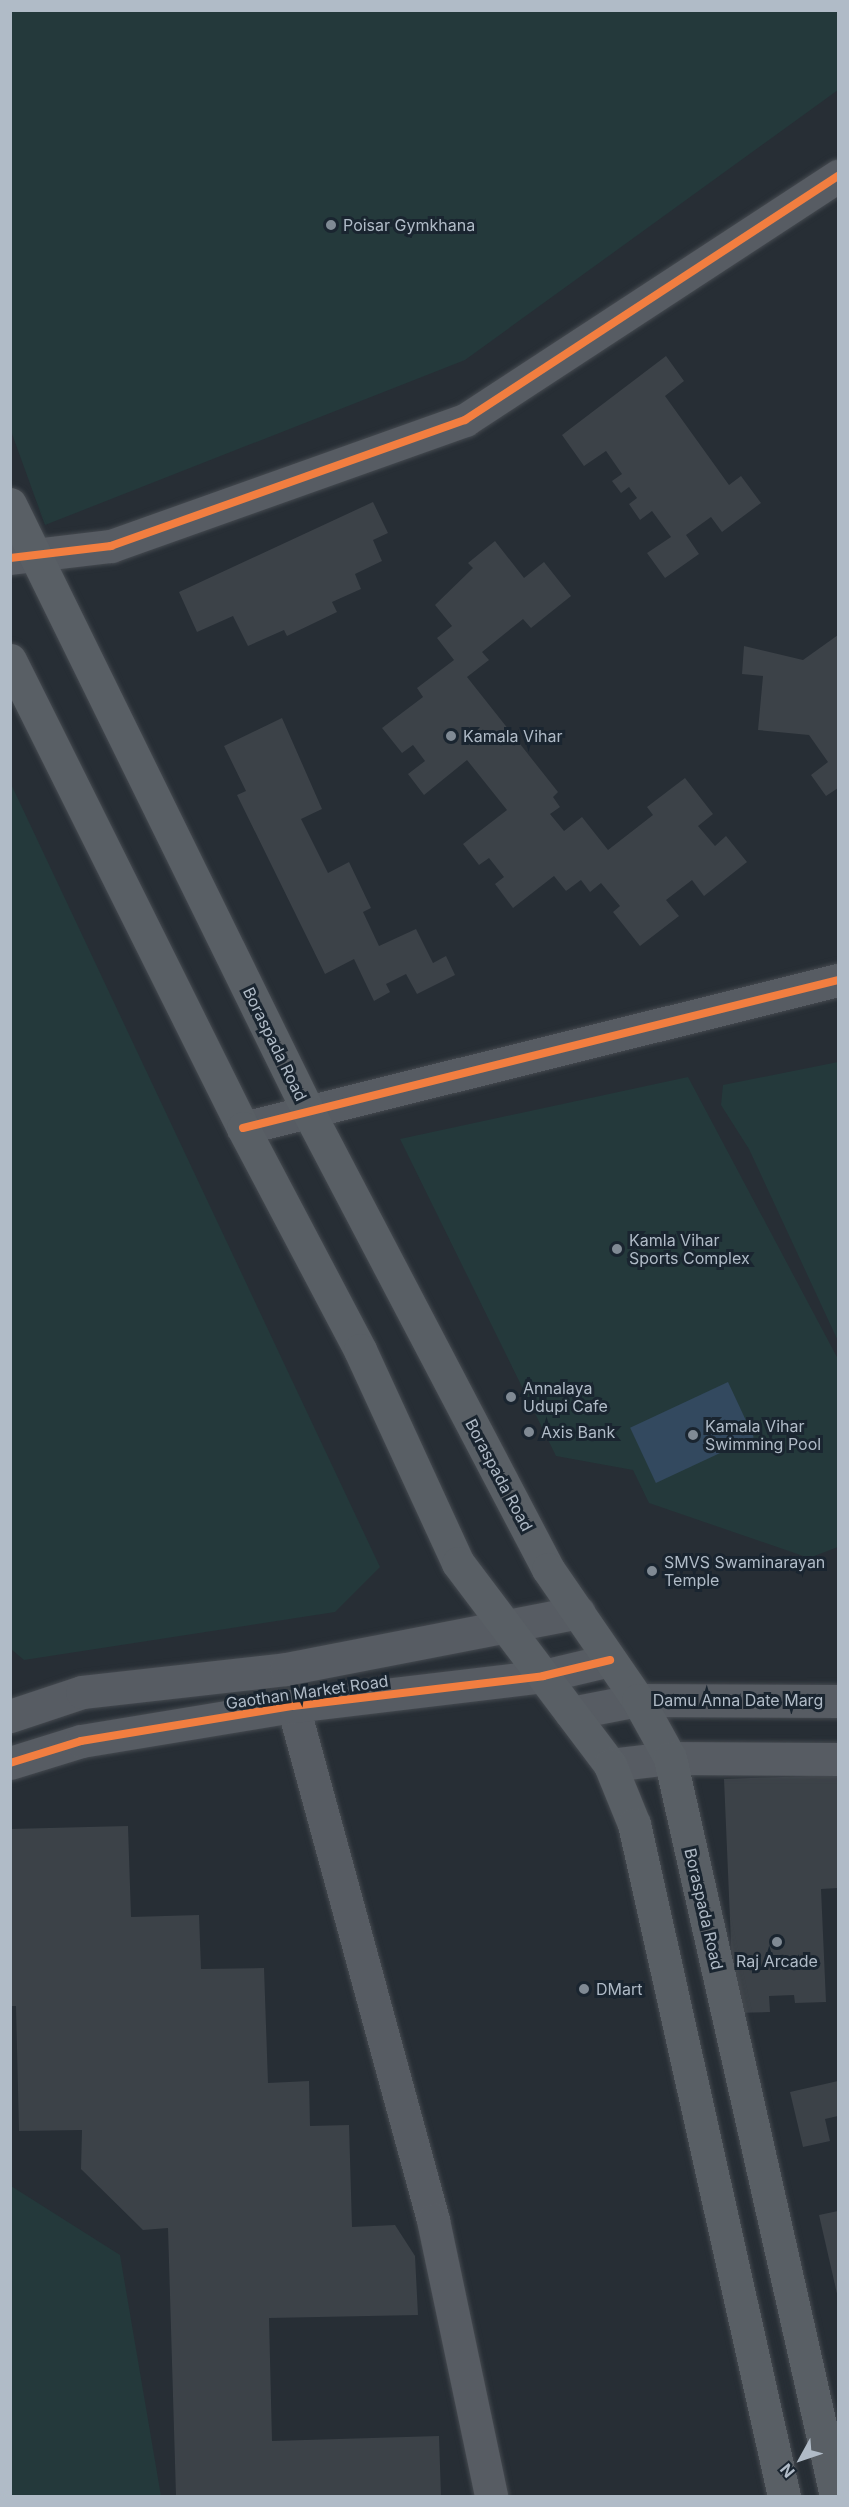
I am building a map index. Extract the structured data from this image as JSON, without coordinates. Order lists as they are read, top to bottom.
{
  "streets": {
    "main road": ["Boraspada Road"],
    "street": ["Gaothan Market Road", "Damu Anna Date Marg"]
  },
  "crossings": [
    ["Boraspada Road", "Gaothan Market Road"],
    ["Boraspada Road", "Damu Anna Date Marg"]
  ],
  "places": [
    "Poisar Gymkhana",
    "Kamala Vihar",
    "Kamla Vihar Sports Complex",
    "Annalaya Udupi Cafe",
    "Axis Bank",
    "Kamala Vihar Swimming Pool",
    "SMVS Swaminarayan Temple",
    "Raj Arcade",
    "DMart"
  ],
  "north": "bottom left"
}
